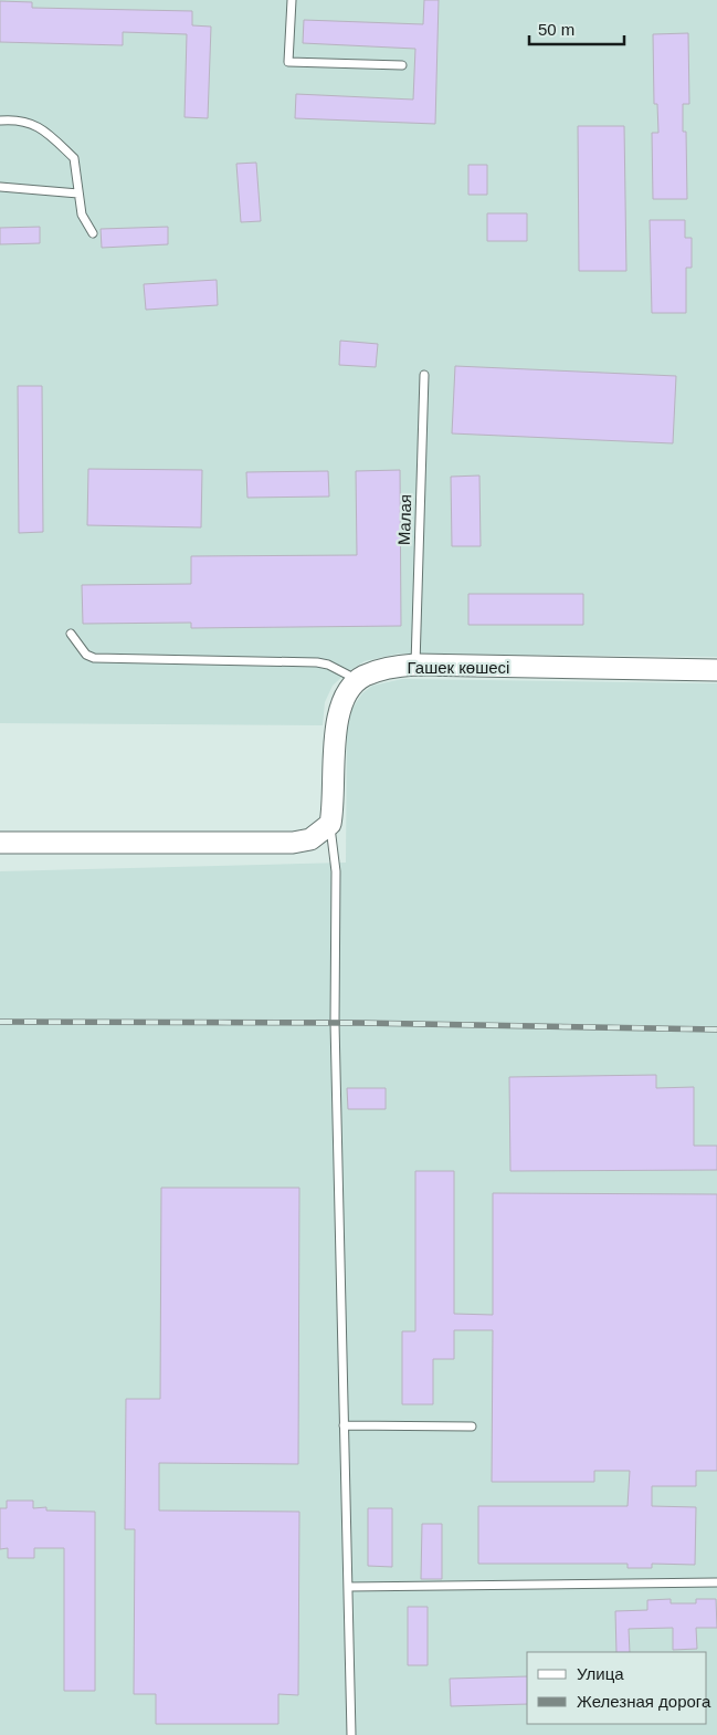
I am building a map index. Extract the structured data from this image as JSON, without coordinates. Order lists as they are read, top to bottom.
{
  "streets": {
    "street": ["Гашек көшесі"],
    "lane": ["Малая"]
  },
  "crossings": [
    ["Малая", "Гашек көшесі"]
  ],
  "legend": ["Улица", "Железная дорога"],
  "scale_bar": "50 m"
}
